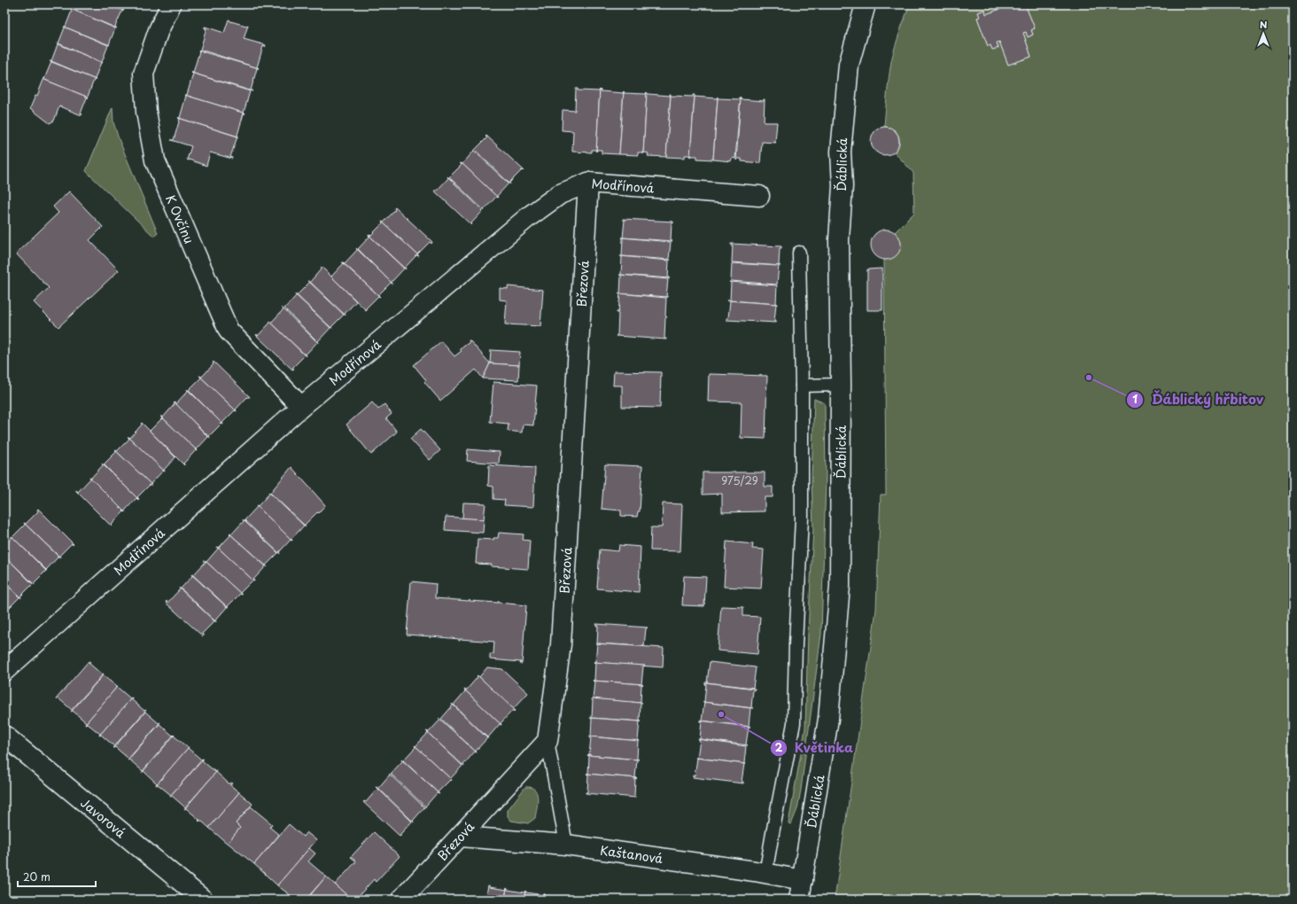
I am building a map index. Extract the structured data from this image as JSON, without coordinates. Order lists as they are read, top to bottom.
{
  "streets": {
    "street": [
      "Ďáblická",
      "Modřínová",
      "K Ovčínu",
      "Březová",
      "Javorová",
      "Kaštanová"
    ]
  },
  "crossings": [
    ["Ďáblická", "Kaštanová"],
    ["Modřínová", "K Ovčínu"],
    ["Modřínová", "Březová"],
    ["Březová", "Kaštanová"]
  ],
  "places": ["Ďáblický hřbitov", "Květinka"],
  "house_numbers": ["975/29"],
  "scale_bar": "20 m",
  "north": "top"
}
